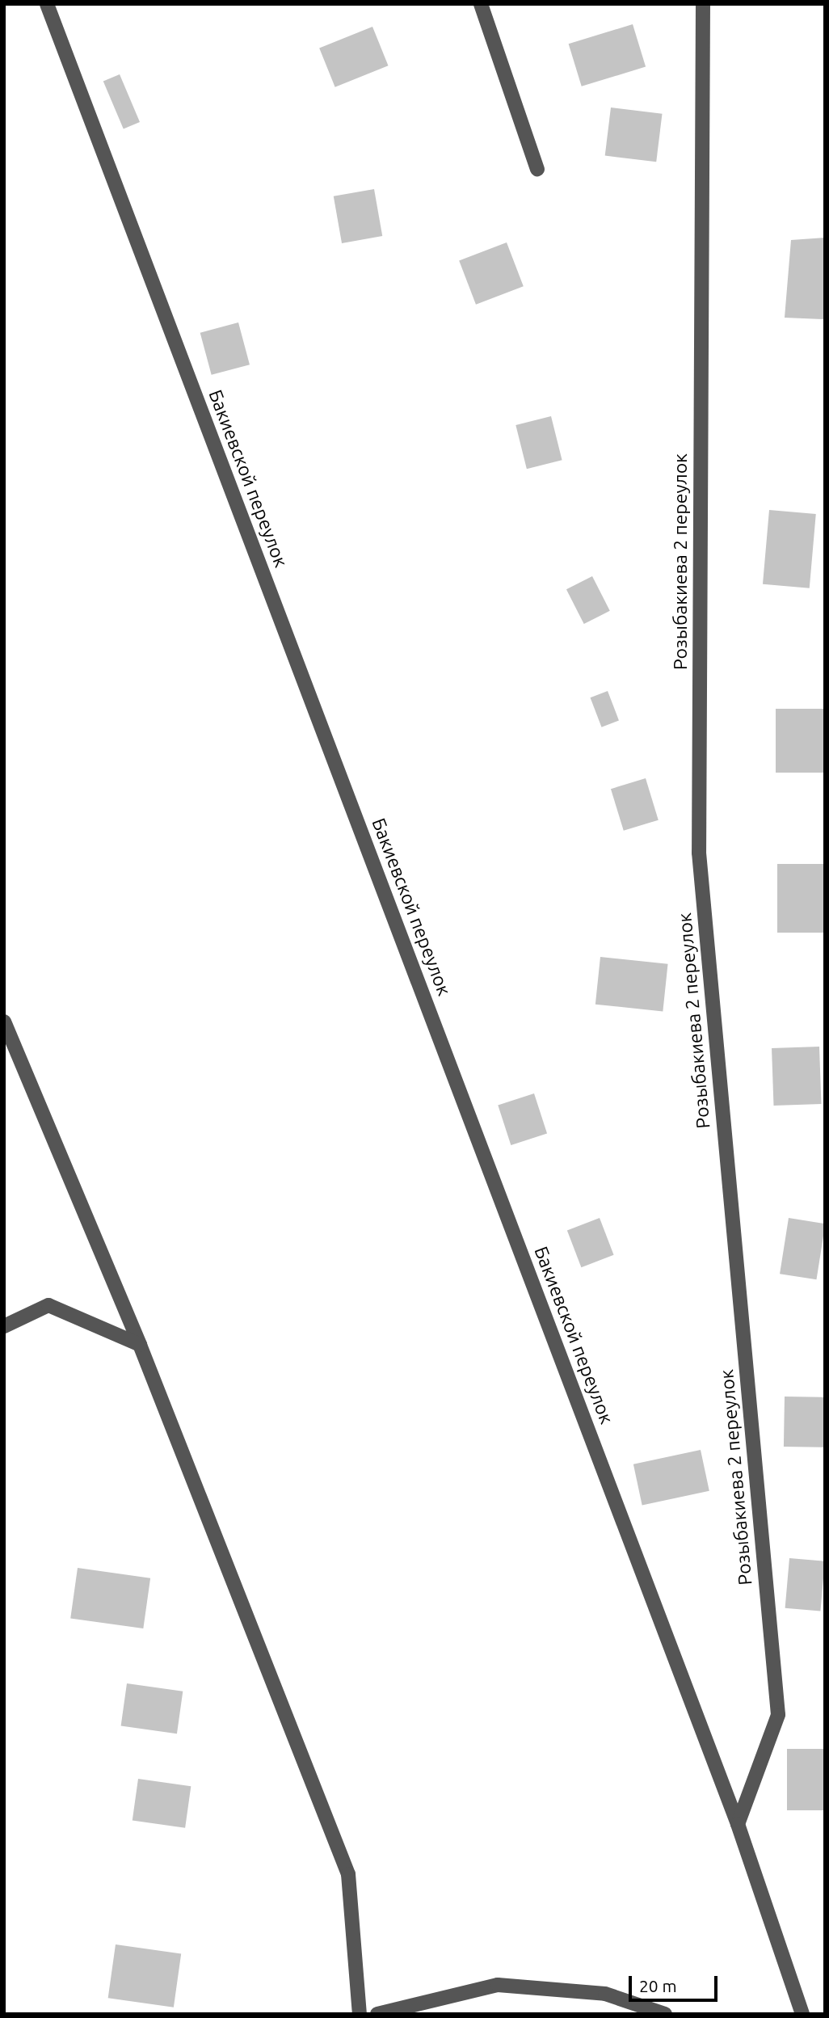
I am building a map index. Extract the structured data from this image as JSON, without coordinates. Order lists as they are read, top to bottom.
{
  "streets": {
    "street": ["Бакиевской переулок", "Розыбакиева 2 переулок"]
  },
  "crossings": [
    ["Бакиевской переулок", "Розыбакиева 2 переулок"]
  ],
  "scale_bar": "20 m"
}
